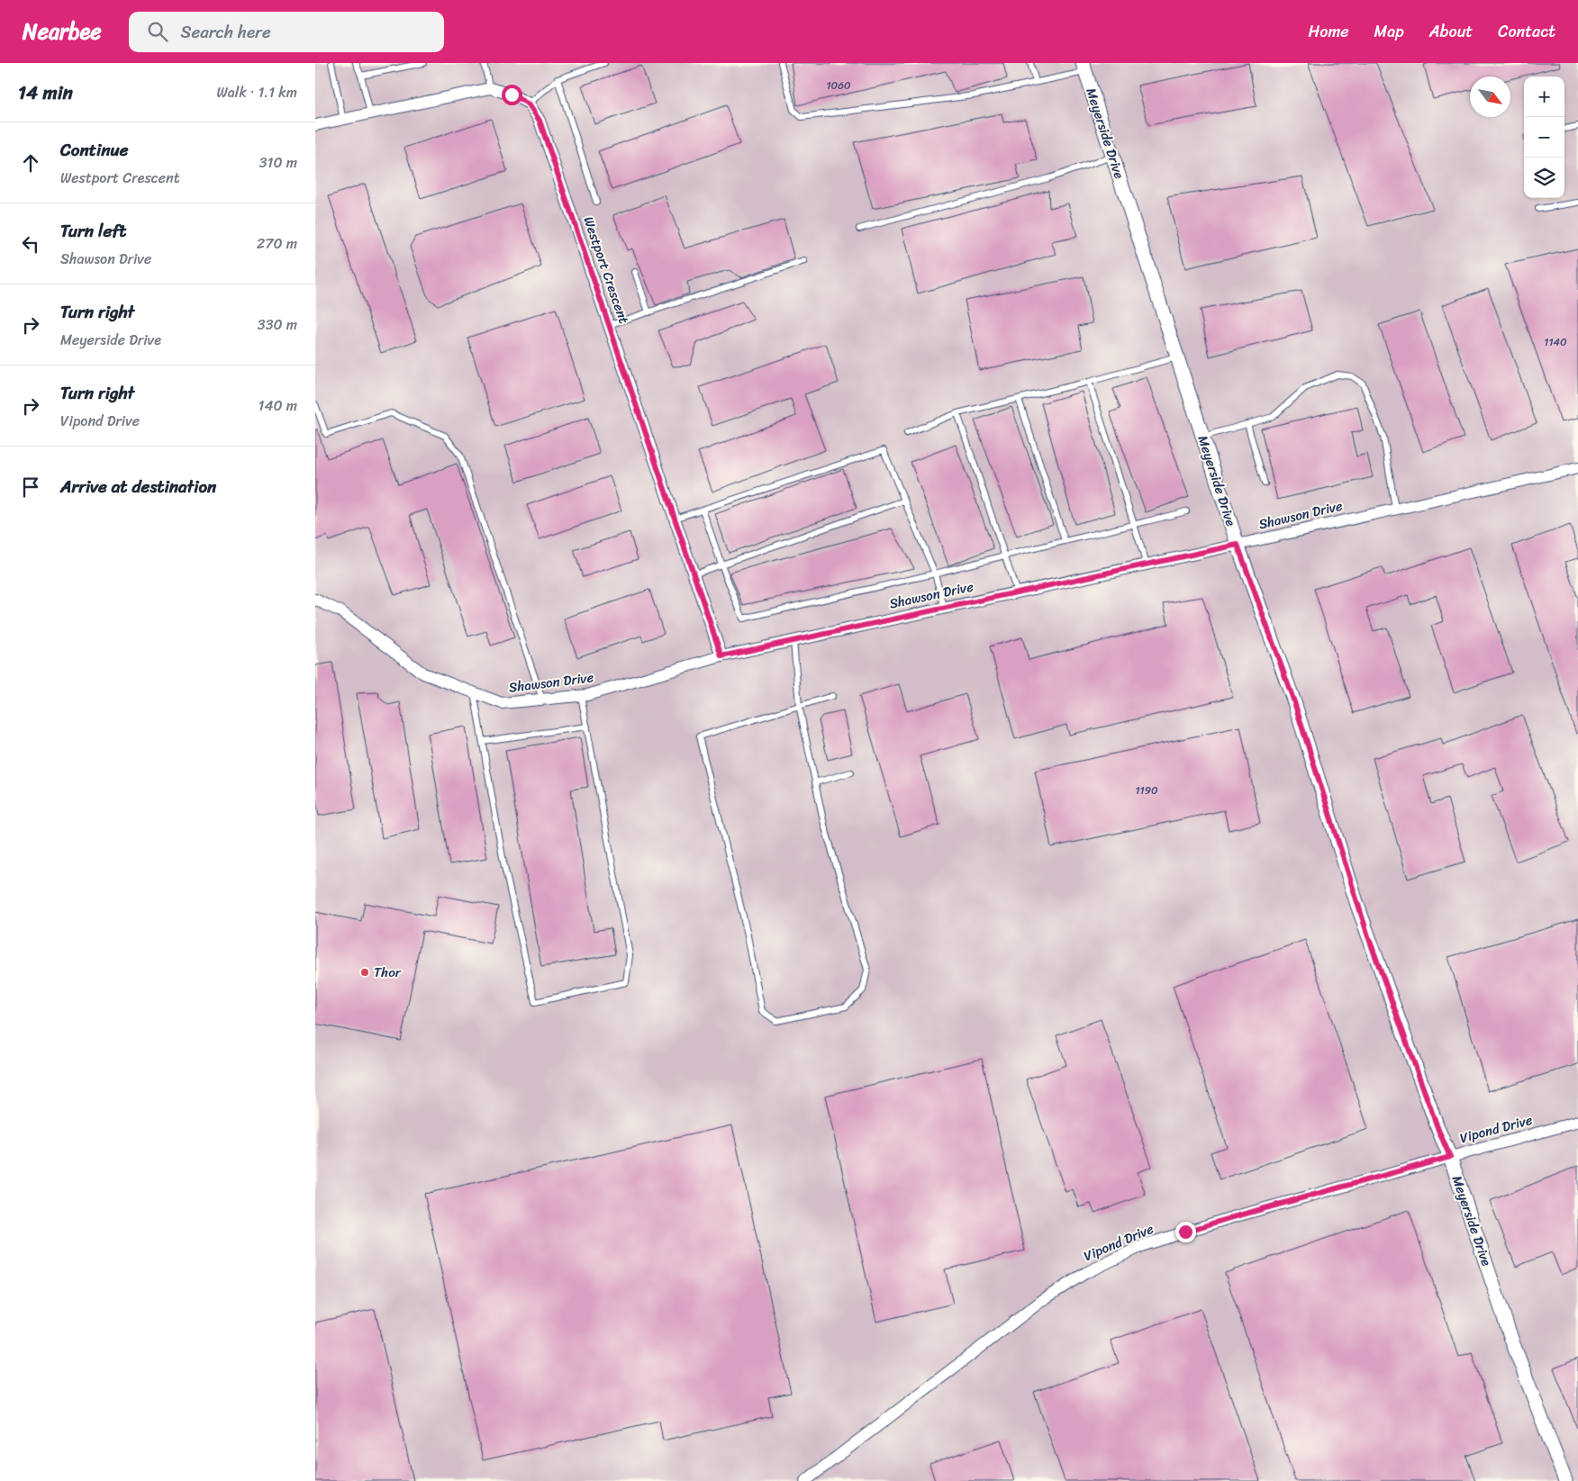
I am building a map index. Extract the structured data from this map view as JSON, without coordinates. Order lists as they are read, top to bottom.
{
  "streets": {
    "street": [
      "Meyerside Drive",
      "Westport Crescent",
      "Shawson Drive",
      "Vipond Drive"
    ]
  },
  "crossings": [
    ["Meyerside Drive", "Shawson Drive"],
    ["Meyerside Drive", "Vipond Drive"],
    ["Westport Crescent", "Shawson Drive"]
  ],
  "places": ["Thor"],
  "house_numbers": ["1060", "1140", "1190"],
  "north": "bottom right",
  "page": {
    "header": "Nearbee",
    "search": "Search here",
    "nav": [
      "Home",
      "Map",
      "About",
      "Contact"
    ],
    "heading": ["14 min", "Walk · 1.1 km"],
    "map_buttons": ["+", "−"],
    "list": [
      ["Continue", "Westport Crescent", "310 m"],
      ["Turn left", "Shawson Drive", "270 m"],
      ["Turn right", "Meyerside Drive", "330 m"],
      ["Turn right", "Vipond Drive", "140 m"],
      "Arrive at destination"
    ]
  }
}
